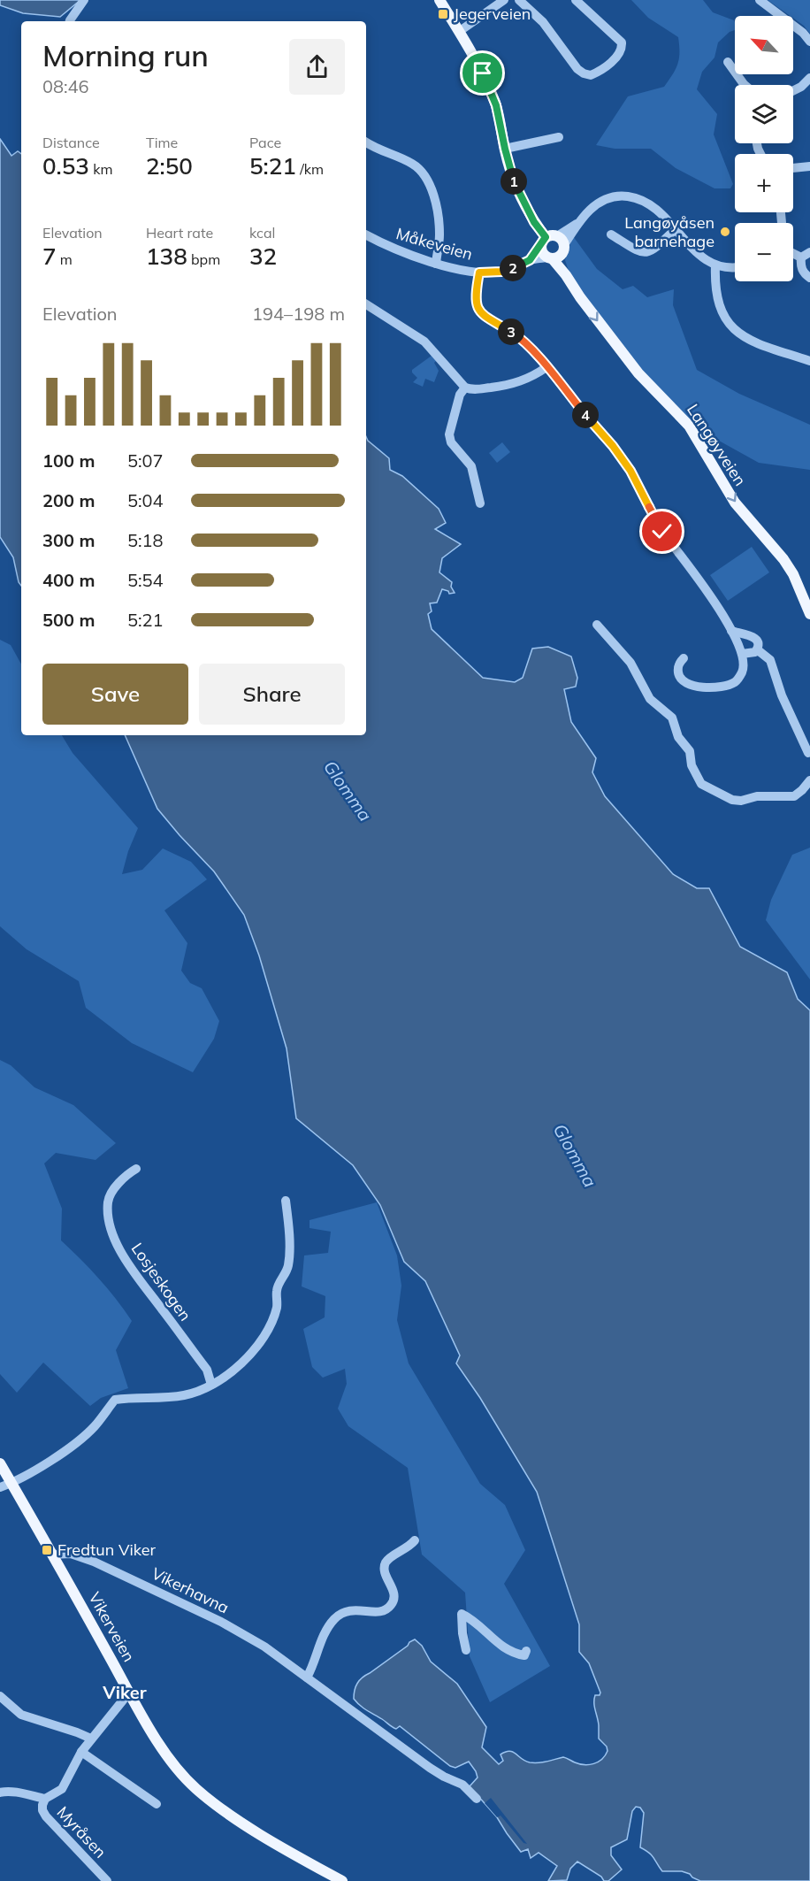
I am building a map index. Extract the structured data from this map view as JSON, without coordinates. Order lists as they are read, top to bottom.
{
  "streets": {
    "main road": ["Langøyveien", "Vikerveien"],
    "street": [
      "Måkeveien",
      "Losjeskogen",
      "Vikerhavna",
      "Myråsen"
    ]
  },
  "crossings": [
    ["Måkeveien", "Langøyveien"],
    ["Vikerhavna", "Vikerveien"],
    ["Vikerveien", "Myråsen"]
  ],
  "one_way": ["Langøyveien"],
  "districts": ["Viker"],
  "water": ["Glomma"],
  "places": {
    "transit": ["Jegerveien", "Fredtun Viker"],
    "other": ["Langøyåsen barnehage"]
  },
  "north": "top left",
  "page": {
    "map_buttons": ["+", "−"],
    "heading": ["Morning run", "08:46"],
    "stats": [
      ["Distance", "0.53 km"],
      ["Time", "2:50"],
      ["Pace", "5:21 /km"],
      ["Elevation", "7 m"],
      ["Heart rate", "138 bpm"],
      ["kcal", "32"]
    ],
    "pins": [
      "1",
      "2",
      "3",
      "4"
    ],
    "chart": ["Elevation", "194–198 m"],
    "list": [
      {
        "name": "100 m",
        "note": "5:07"
      },
      {
        "name": "200 m",
        "note": "5:04"
      },
      {
        "name": "300 m",
        "note": "5:18"
      },
      {
        "name": "400 m",
        "note": "5:54"
      },
      {
        "name": "500 m",
        "note": "5:21"
      }
    ],
    "buttons": ["Save", "Share"]
  }
}
